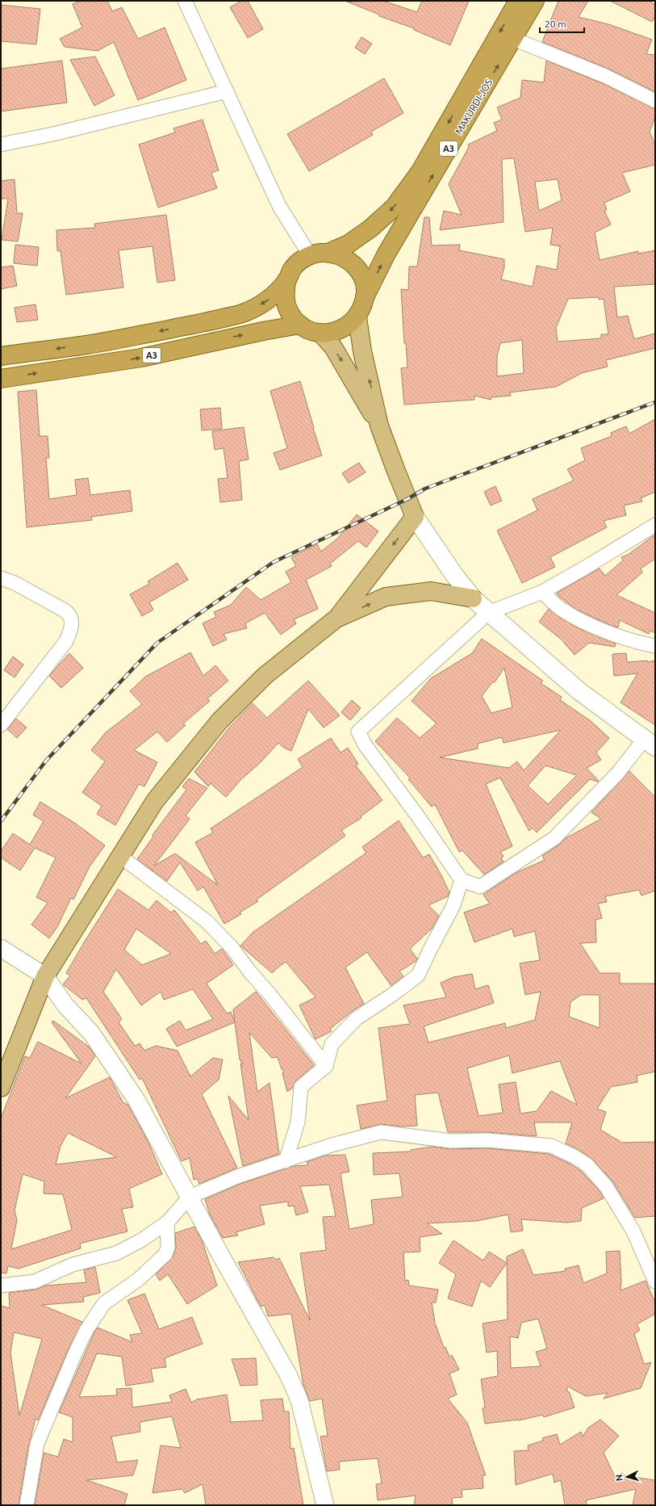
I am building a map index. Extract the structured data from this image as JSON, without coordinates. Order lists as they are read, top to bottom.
{
  "streets": {
    "highway": ["MAKURDI-JOS", "A3"]
  },
  "crossings": [
    ["MAKURDI-JOS", "A3"]
  ],
  "scale_bar": "20 m",
  "north": "left"
}
